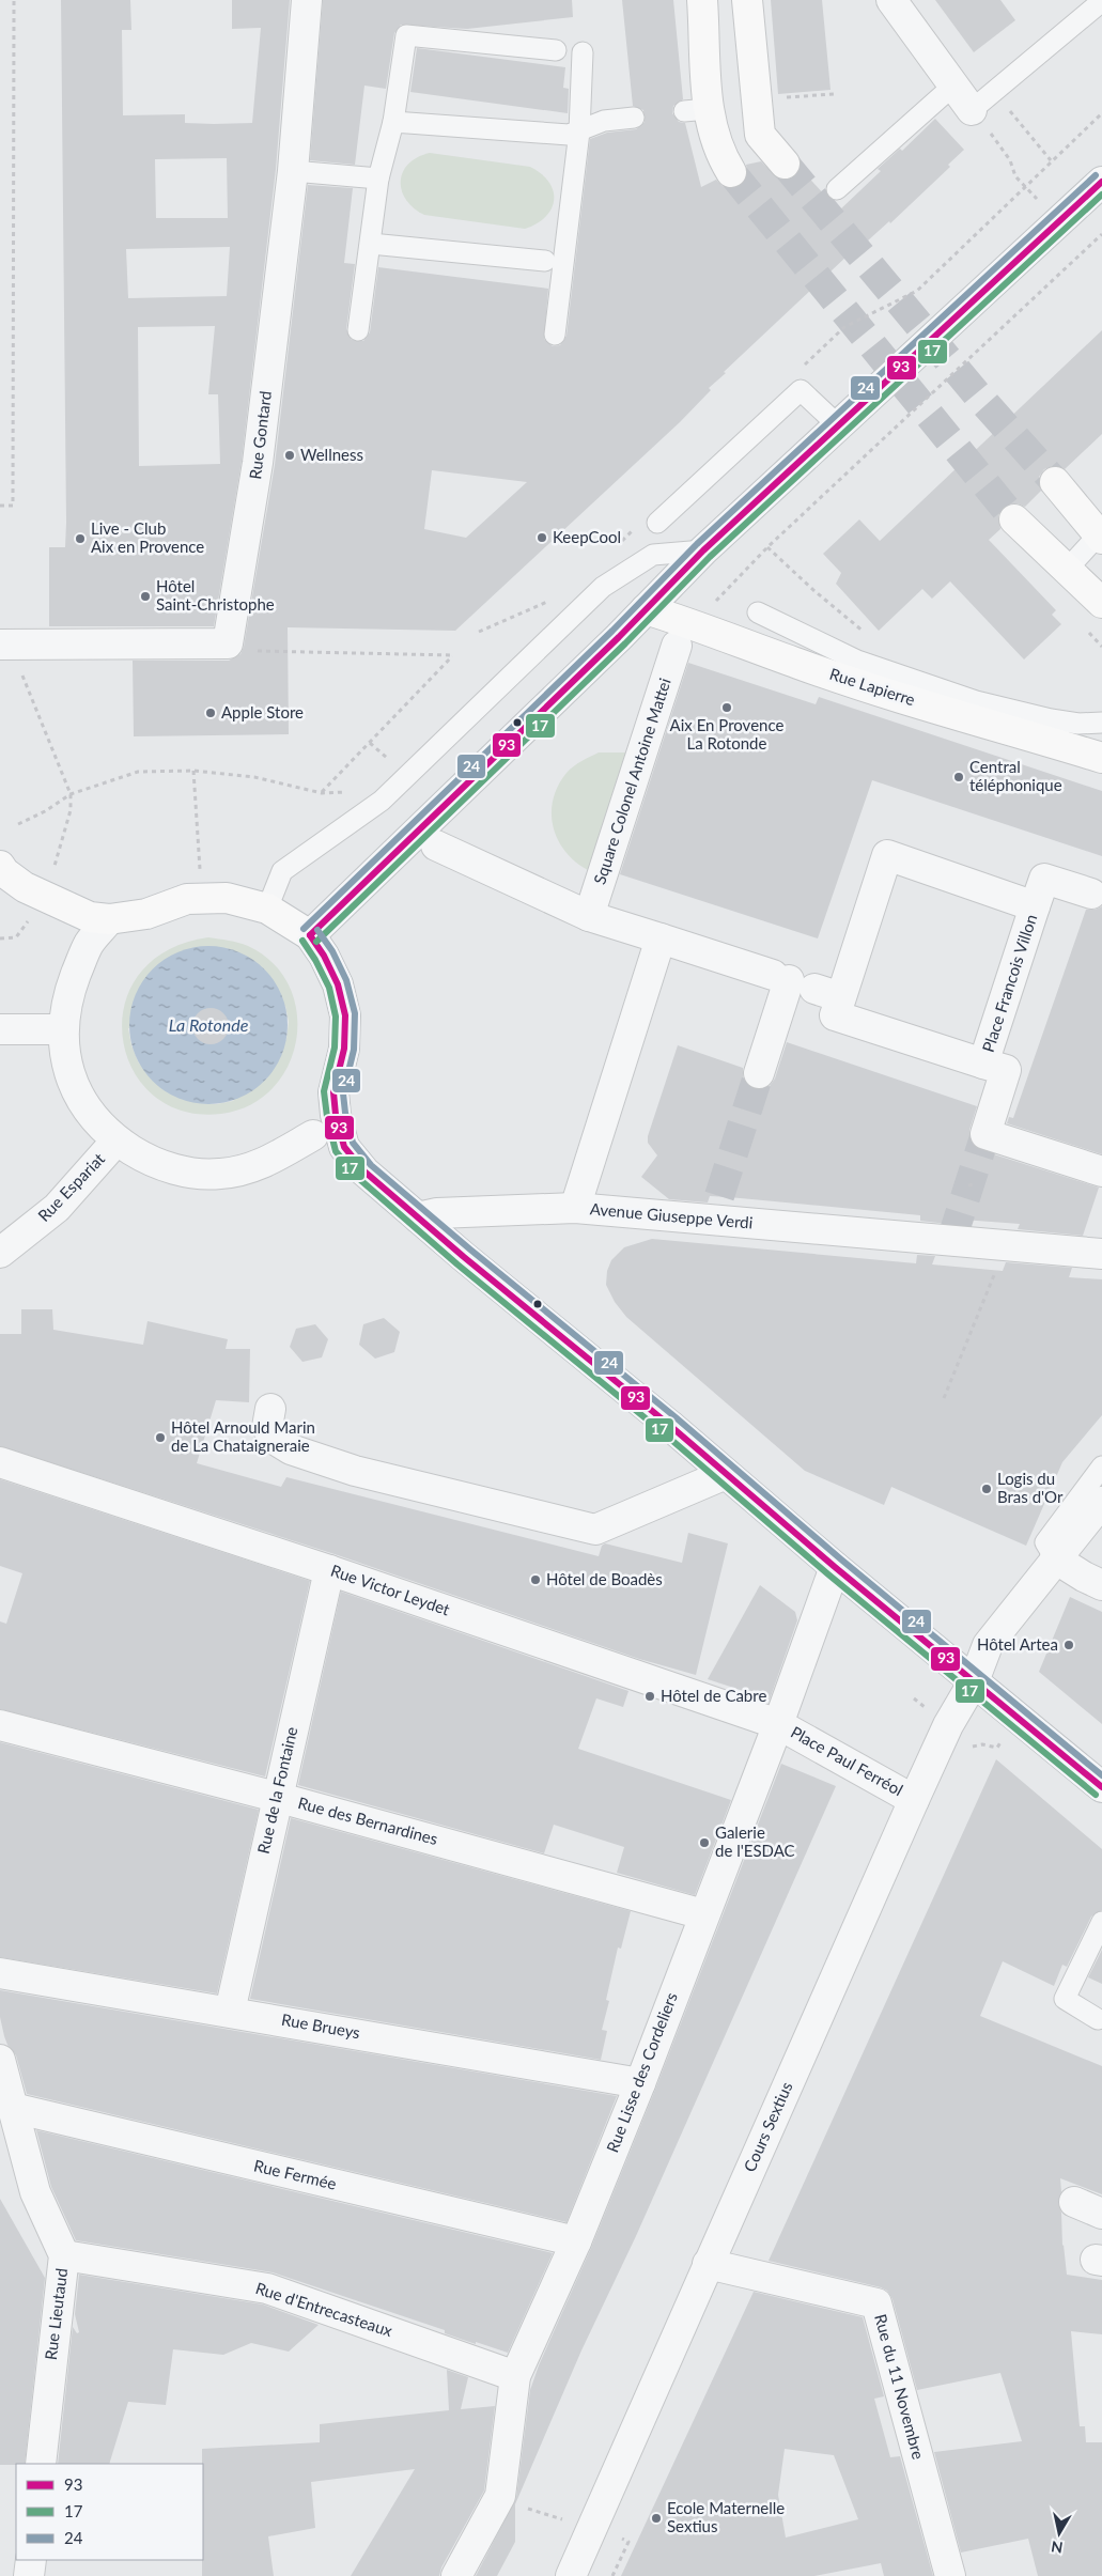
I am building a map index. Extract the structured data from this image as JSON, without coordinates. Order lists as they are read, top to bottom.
{
  "streets": {
    "main road": ["Rue Lapierre"],
    "street": [
      "Rue Gontard",
      "Square Colonel Antoine Mattei",
      "Place Francois Villon",
      "Rue Espariat",
      "Avenue Giuseppe Verdi",
      "Rue Victor Leydet",
      "Place Paul Ferréol",
      "Rue de la Fontaine",
      "Rue des Bernardines",
      "Rue Brueys",
      "Rue Lisse des Cordeliers",
      "Cours Sextius",
      "Rue Fermée",
      "Rue d'Entrecasteaux",
      "Rue Lieutaud",
      "Rue du 11 Novembre"
    ]
  },
  "crossings": [
    ["Rue Lapierre", "Square Colonel Antoine Mattei"],
    ["Rue Victor Leydet", "Place Paul Ferréol"],
    ["Rue Victor Leydet", "Rue de la Fontaine"],
    ["Rue Victor Leydet", "Rue Lisse des Cordeliers"],
    ["Place Paul Ferréol", "Rue Lisse des Cordeliers"],
    ["Place Paul Ferréol", "Cours Sextius"],
    ["Rue de la Fontaine", "Rue des Bernardines"],
    ["Rue de la Fontaine", "Rue Brueys"],
    ["Rue des Bernardines", "Rue Lisse des Cordeliers"],
    ["Rue Brueys", "Rue Lisse des Cordeliers"],
    ["Rue Lisse des Cordeliers", "Rue Fermée"],
    ["Rue Lisse des Cordeliers", "Rue d'Entrecasteaux"],
    ["Cours Sextius", "Rue du 11 Novembre"],
    ["Rue Fermée", "Rue Lieutaud"],
    ["Rue d'Entrecasteaux", "Rue Lieutaud"]
  ],
  "water": ["La Rotonde"],
  "places": [
    "Wellness",
    "KeepCool",
    "Live - Club Aix en Provence",
    "Hôtel Saint-Christophe",
    "Aix En Provence La Rotonde",
    "Apple Store",
    "Central téléphonique",
    "Hôtel Arnould Marin de La Chataigneraie",
    "Logis du Bras d'Or",
    "Hôtel de Boadès",
    "Hôtel Artea",
    "Hôtel de Cabre",
    "Galerie de l'ESDAC",
    "Ecole Maternelle Sextius"
  ],
  "lines": ["transit line 24", "transit line 93", "transit line 17"],
  "legend": ["93", "17", "24"],
  "north": "bottom"
}
